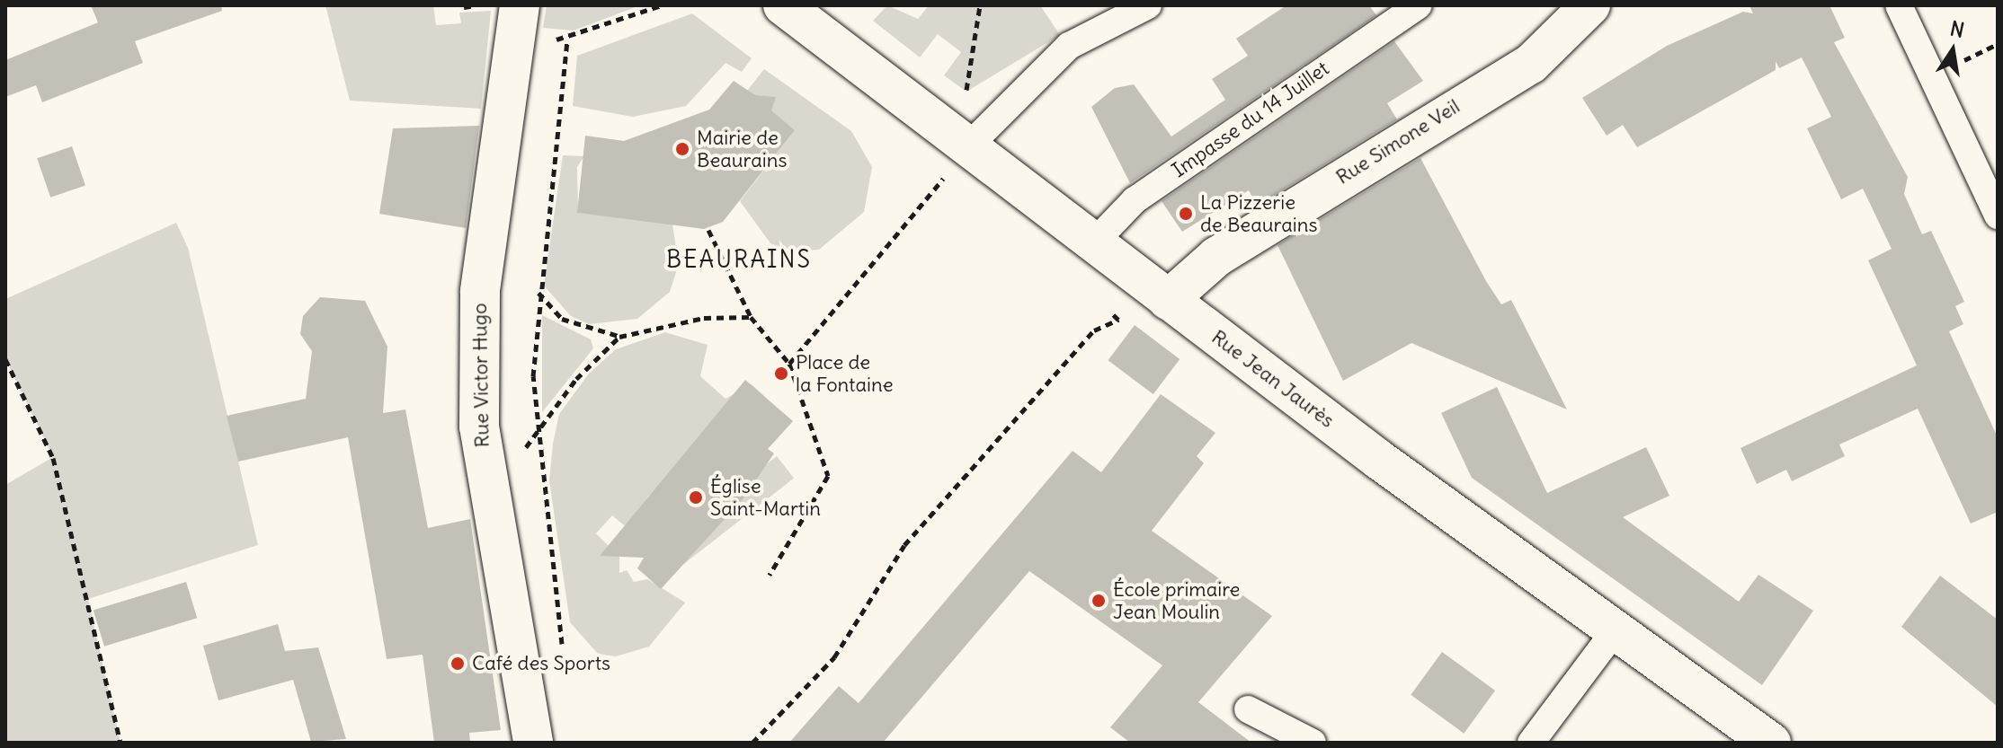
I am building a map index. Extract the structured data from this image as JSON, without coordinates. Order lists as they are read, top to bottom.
{
  "streets": {
    "street": ["Rue Simone Veil", "Rue Victor Hugo", "Rue Jean Jaurès"],
    "lane": ["Impasse du 14 Juillet"]
  },
  "crossings": [
    ["Impasse du 14 Juillet", "Rue Jean Jaurès"],
    ["Rue Simone Veil", "Rue Jean Jaurès"]
  ],
  "districts": ["BEAURAINS"],
  "places": [
    "Mairie de Beaurains",
    "La Pizzerie de Beaurains",
    "Place de la Fontaine",
    "Église Saint-Martin",
    "École primaire Jean Moulin",
    "Café des Sports"
  ],
  "north": "top"
}
